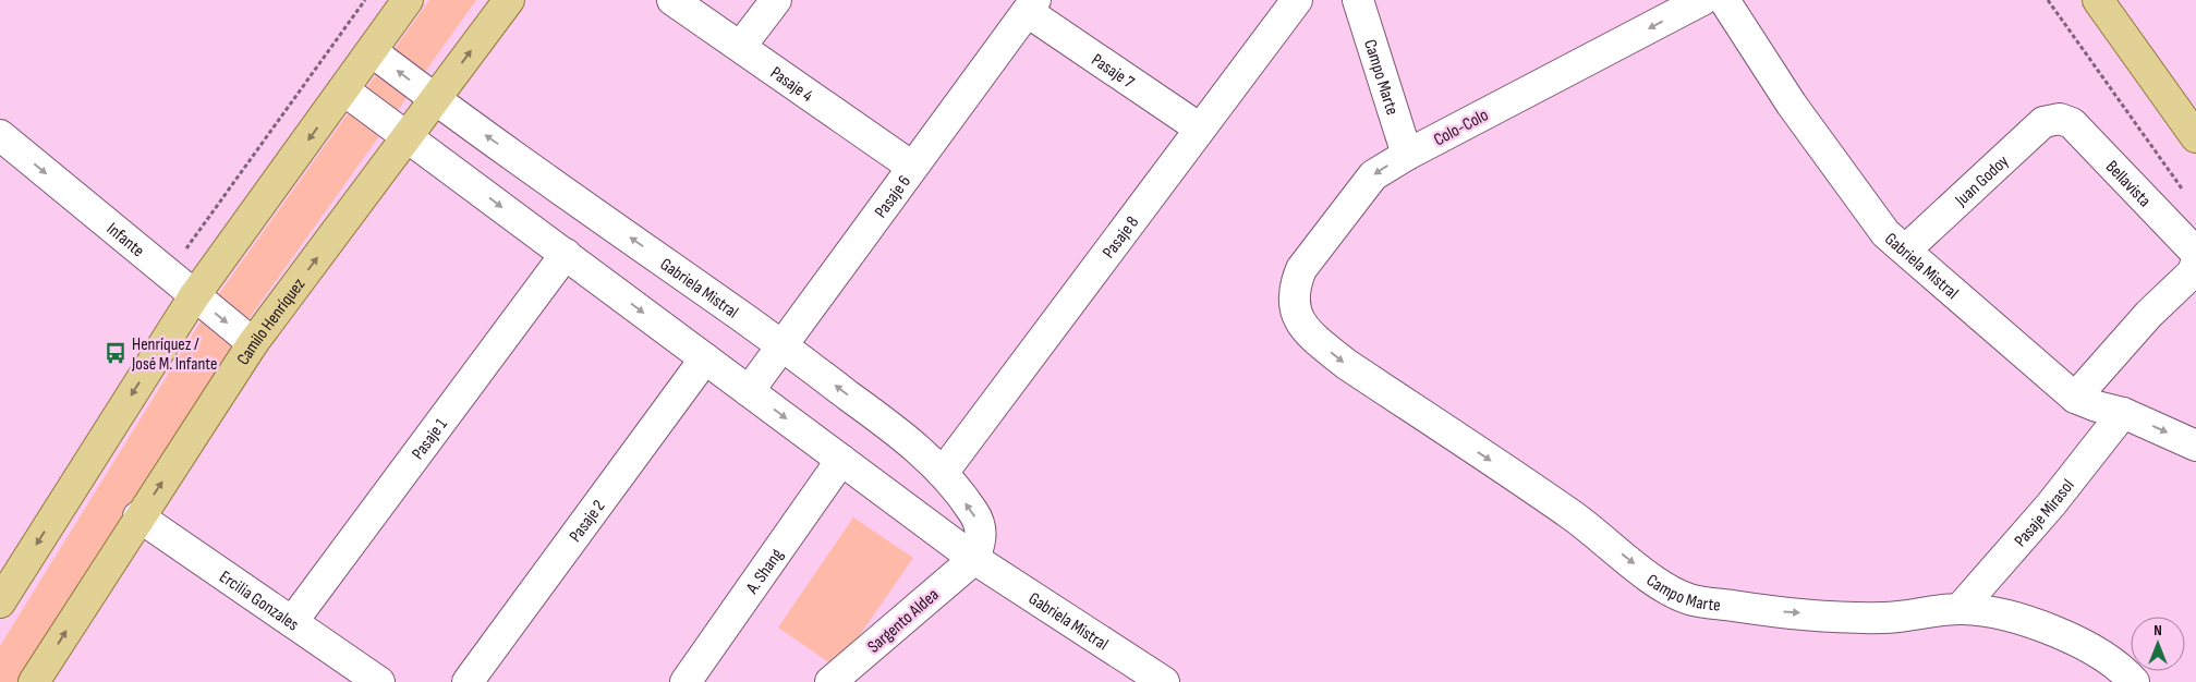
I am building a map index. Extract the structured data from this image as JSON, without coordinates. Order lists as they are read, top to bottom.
{
  "streets": {
    "main road": ["Camilo Henríquez"],
    "street": [
      "Pasaje 7",
      "Campo Marte",
      "Pasaje 4",
      "Colo-Colo",
      "Juan Godoy",
      "Bellavista",
      "Pasaje 6",
      "Pasaje 8",
      "Infante",
      "Gabriela Mistral",
      "Pasaje 1",
      "Pasaje Mirasol",
      "Pasaje 2",
      "A. Shang",
      "Ercilia Gonzales",
      "Sargento Aldea"
    ]
  },
  "crossings": [
    ["Pasaje 7", "Pasaje 6"],
    ["Pasaje 7", "Pasaje 8"],
    ["Campo Marte", "Colo-Colo"],
    ["Campo Marte", "Pasaje Mirasol"],
    ["Pasaje 4", "Pasaje 6"],
    ["Juan Godoy", "Bellavista"],
    ["Juan Godoy", "Gabriela Mistral"],
    ["Pasaje 6", "Gabriela Mistral"],
    ["Pasaje 8", "Gabriela Mistral"],
    ["Infante", "Camilo Henríquez"],
    ["Gabriela Mistral", "Camilo Henríquez"],
    ["Gabriela Mistral", "Pasaje 1"],
    ["Gabriela Mistral", "Pasaje Mirasol"],
    ["Gabriela Mistral", "Pasaje 2"],
    ["Gabriela Mistral", "A. Shang"],
    ["Gabriela Mistral", "Sargento Aldea"],
    ["Camilo Henríquez", "Ercilia Gonzales"],
    ["Pasaje 1", "Ercilia Gonzales"]
  ],
  "one_way": ["Campo Marte", "Colo-Colo", "Infante"],
  "places": {
    "bus stop": ["Henríquez / José M. Infante"]
  },
  "north": "top"
}
